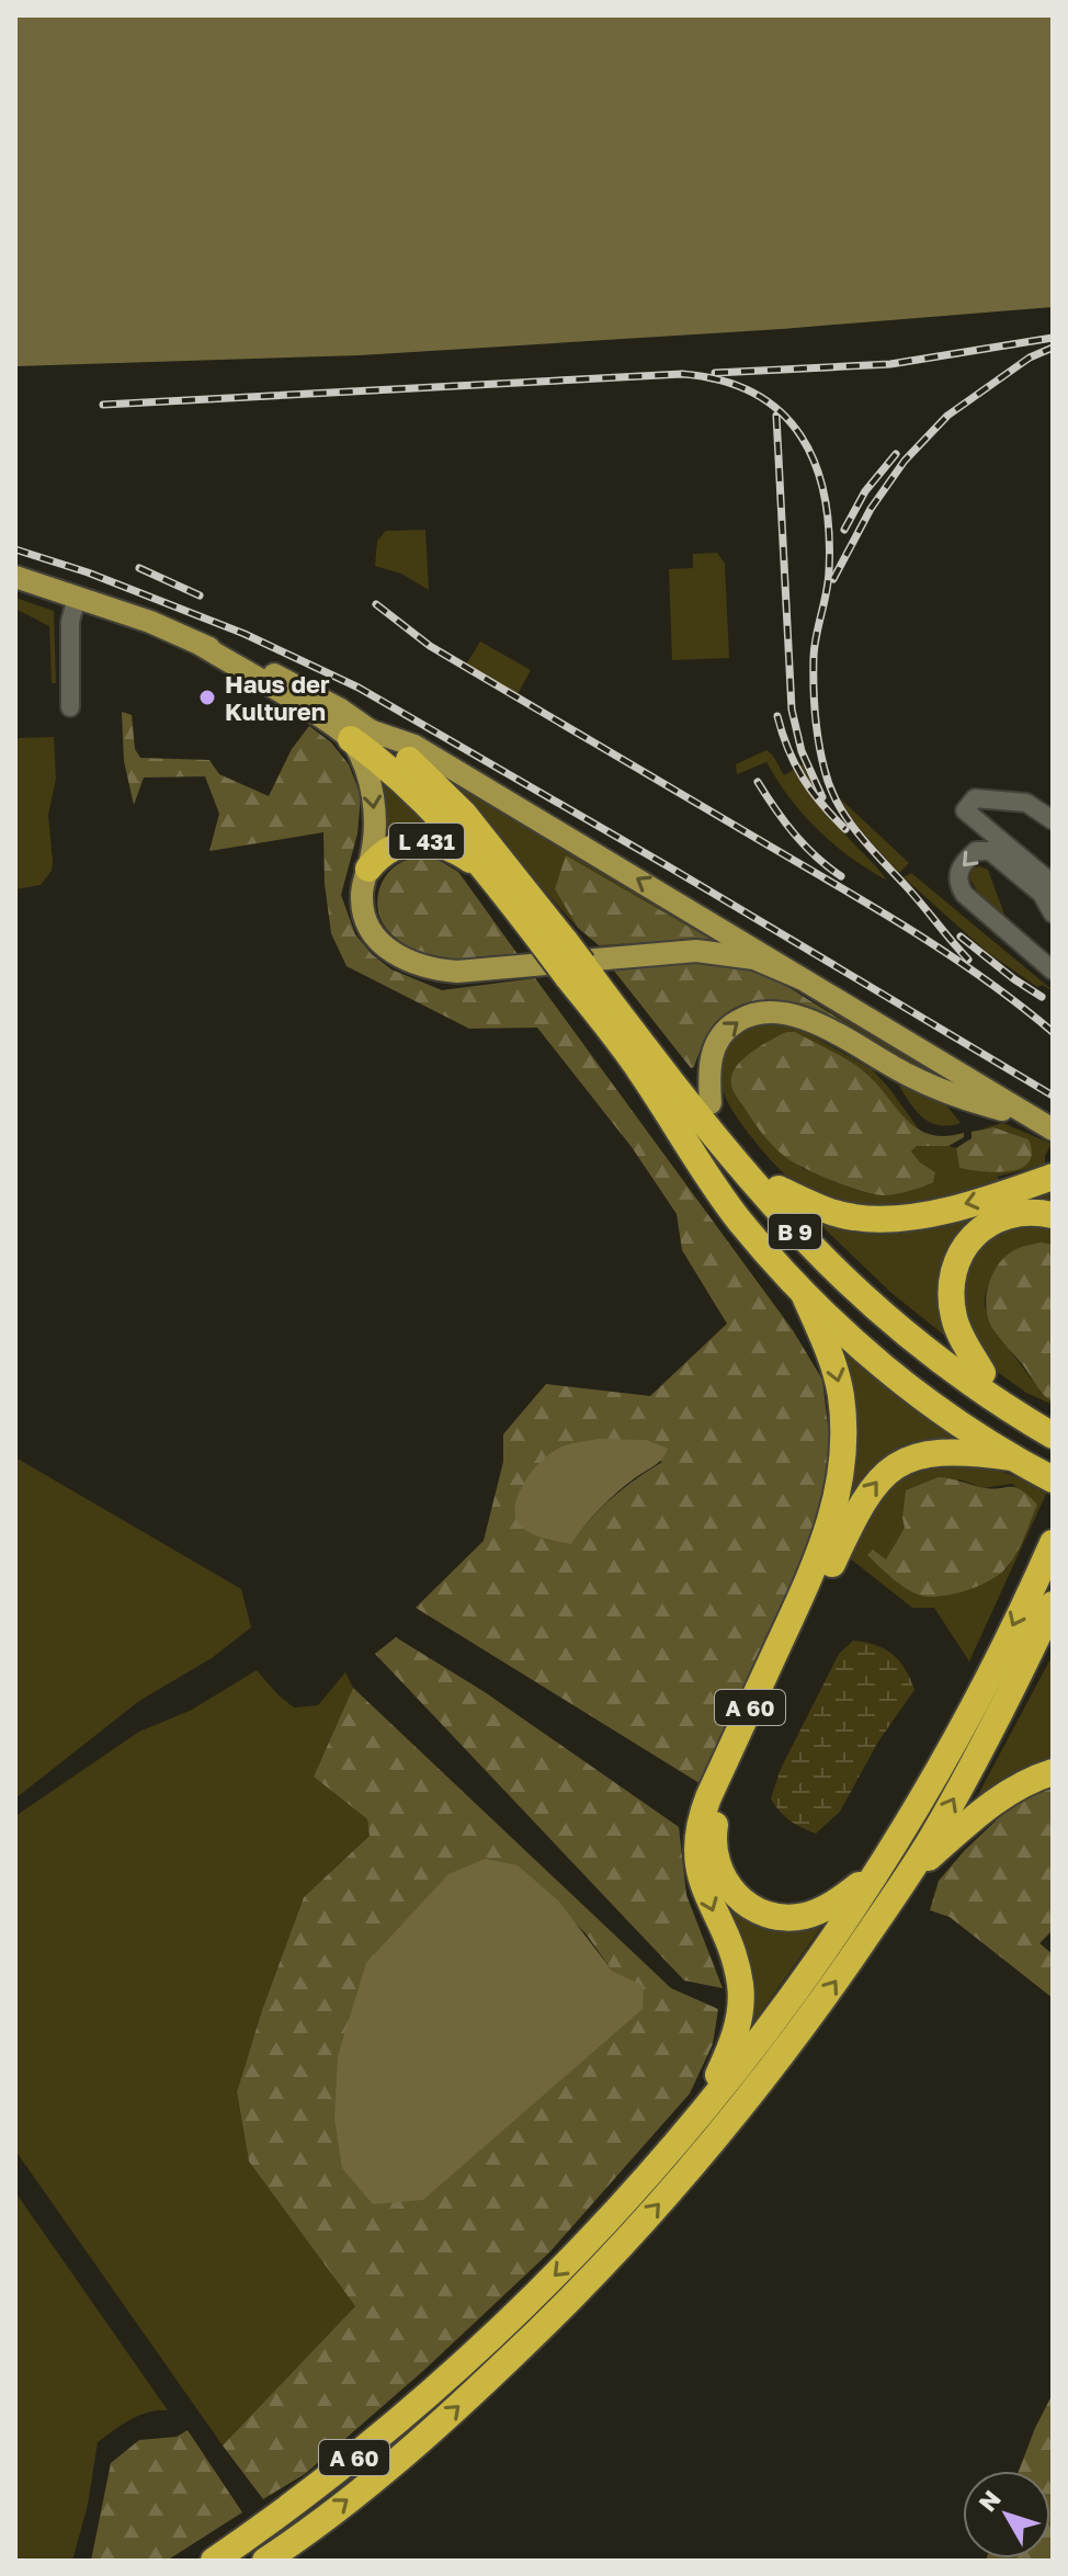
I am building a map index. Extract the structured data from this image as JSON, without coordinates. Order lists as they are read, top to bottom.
{
  "streets": {
    "highway": ["L 431", "B 9", "A 60"]
  },
  "crossings": [
    ["L 431", "B 9"]
  ],
  "places": ["Haus der Kulturen"],
  "north": "top left"
}
